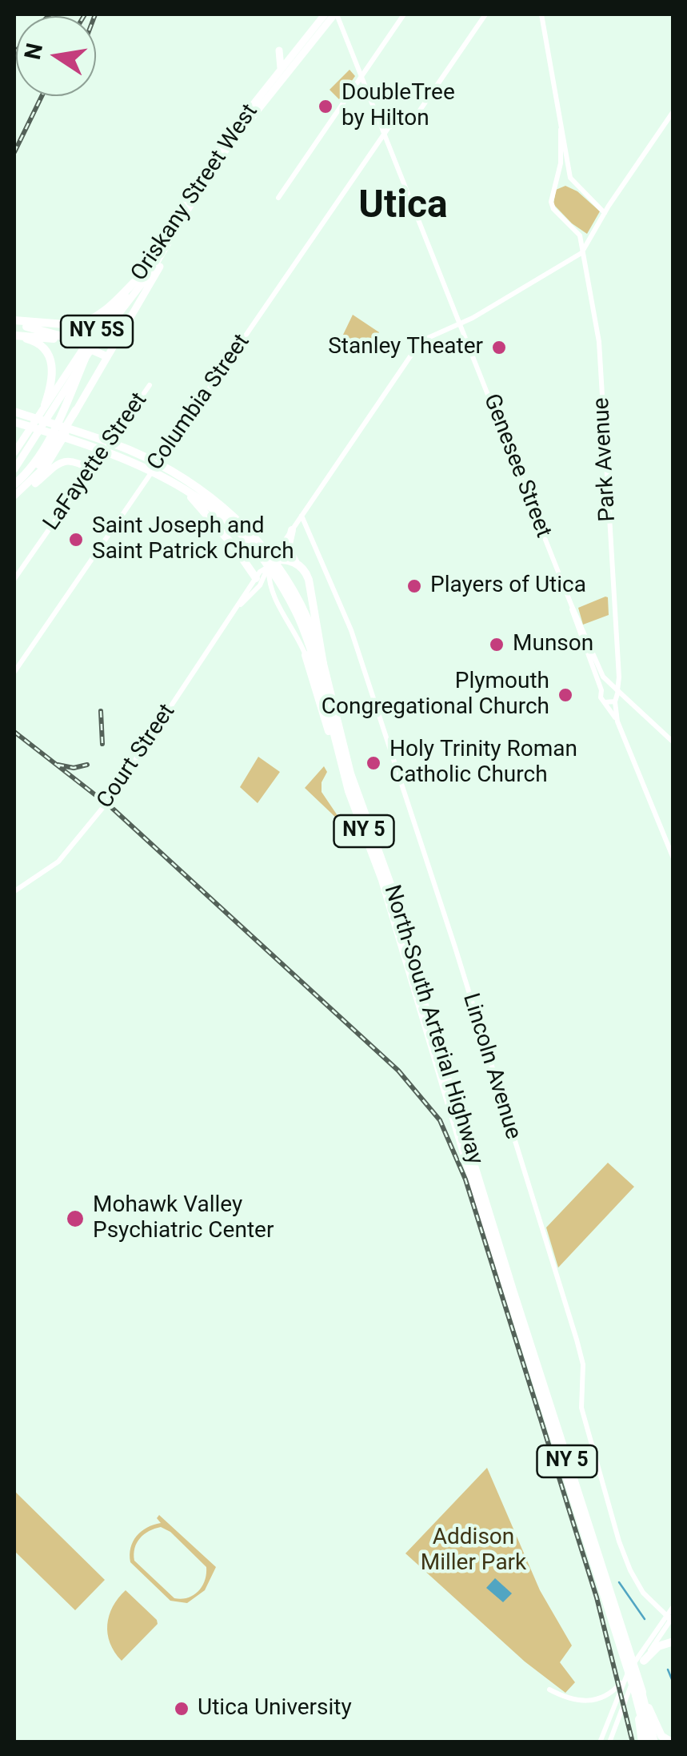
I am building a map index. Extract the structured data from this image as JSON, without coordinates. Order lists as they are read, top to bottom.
{
  "streets": {
    "highway": ["NY 5", "North-South Arterial Highway"],
    "main road": ["Oriskany Street West", "NY 5S"],
    "street": [
      "Columbia Street",
      "Park Avenue",
      "LaFayette Street",
      "Genesee Street",
      "Court Street",
      "Lincoln Avenue"
    ]
  },
  "crossings": [
    ["Oriskany Street West", "Genesee Street"],
    ["Columbia Street", "Genesee Street"],
    ["Park Avenue", "Genesee Street"],
    ["Park Avenue", "Court Street"],
    ["Genesee Street", "Court Street"],
    ["Court Street", "Lincoln Avenue"]
  ],
  "districts": ["Utica"],
  "parks": ["Addison Miller Park"],
  "places": [
    "DoubleTree by Hilton",
    "Stanley Theater",
    "Saint Joseph and Saint Patrick Church",
    "Players of Utica",
    "Munson",
    "Plymouth Congregational Church",
    "Holy Trinity Roman Catholic Church",
    "Mohawk Valley Psychiatric Center",
    "Utica University"
  ],
  "north": "left"
}
